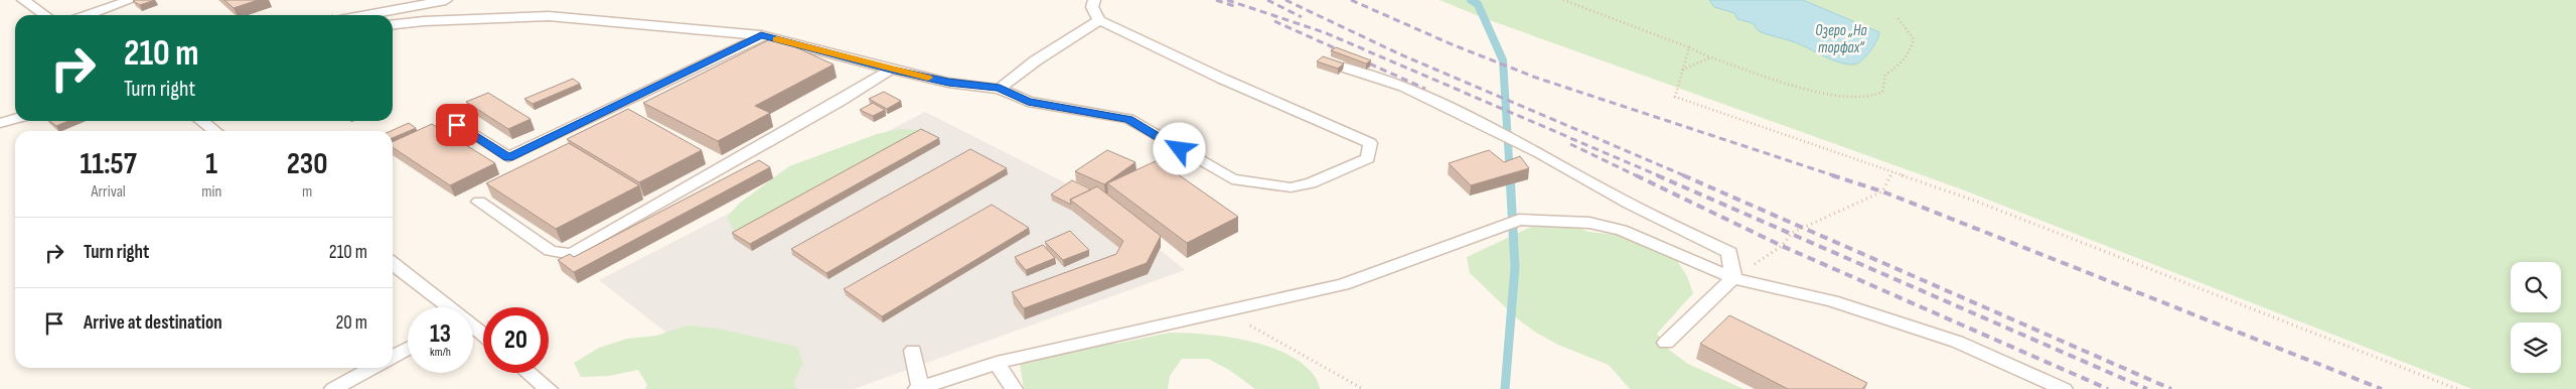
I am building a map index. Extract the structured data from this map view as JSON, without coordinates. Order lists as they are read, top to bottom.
{
  "water": ["Озеро „На торфах“"],
  "page": {
    "turn": ["210 m", "Turn right"],
    "eta": [
      "11:57",
      "Arrival",
      "1",
      "min",
      "230",
      "m"
    ],
    "list": [
      {
        "name": "Turn right",
        "value": "210 m"
      },
      {
        "name": "Arrive at destination",
        "value": "20 m"
      }
    ],
    "speed": "13 km/h",
    "limit": "20"
  }
}
